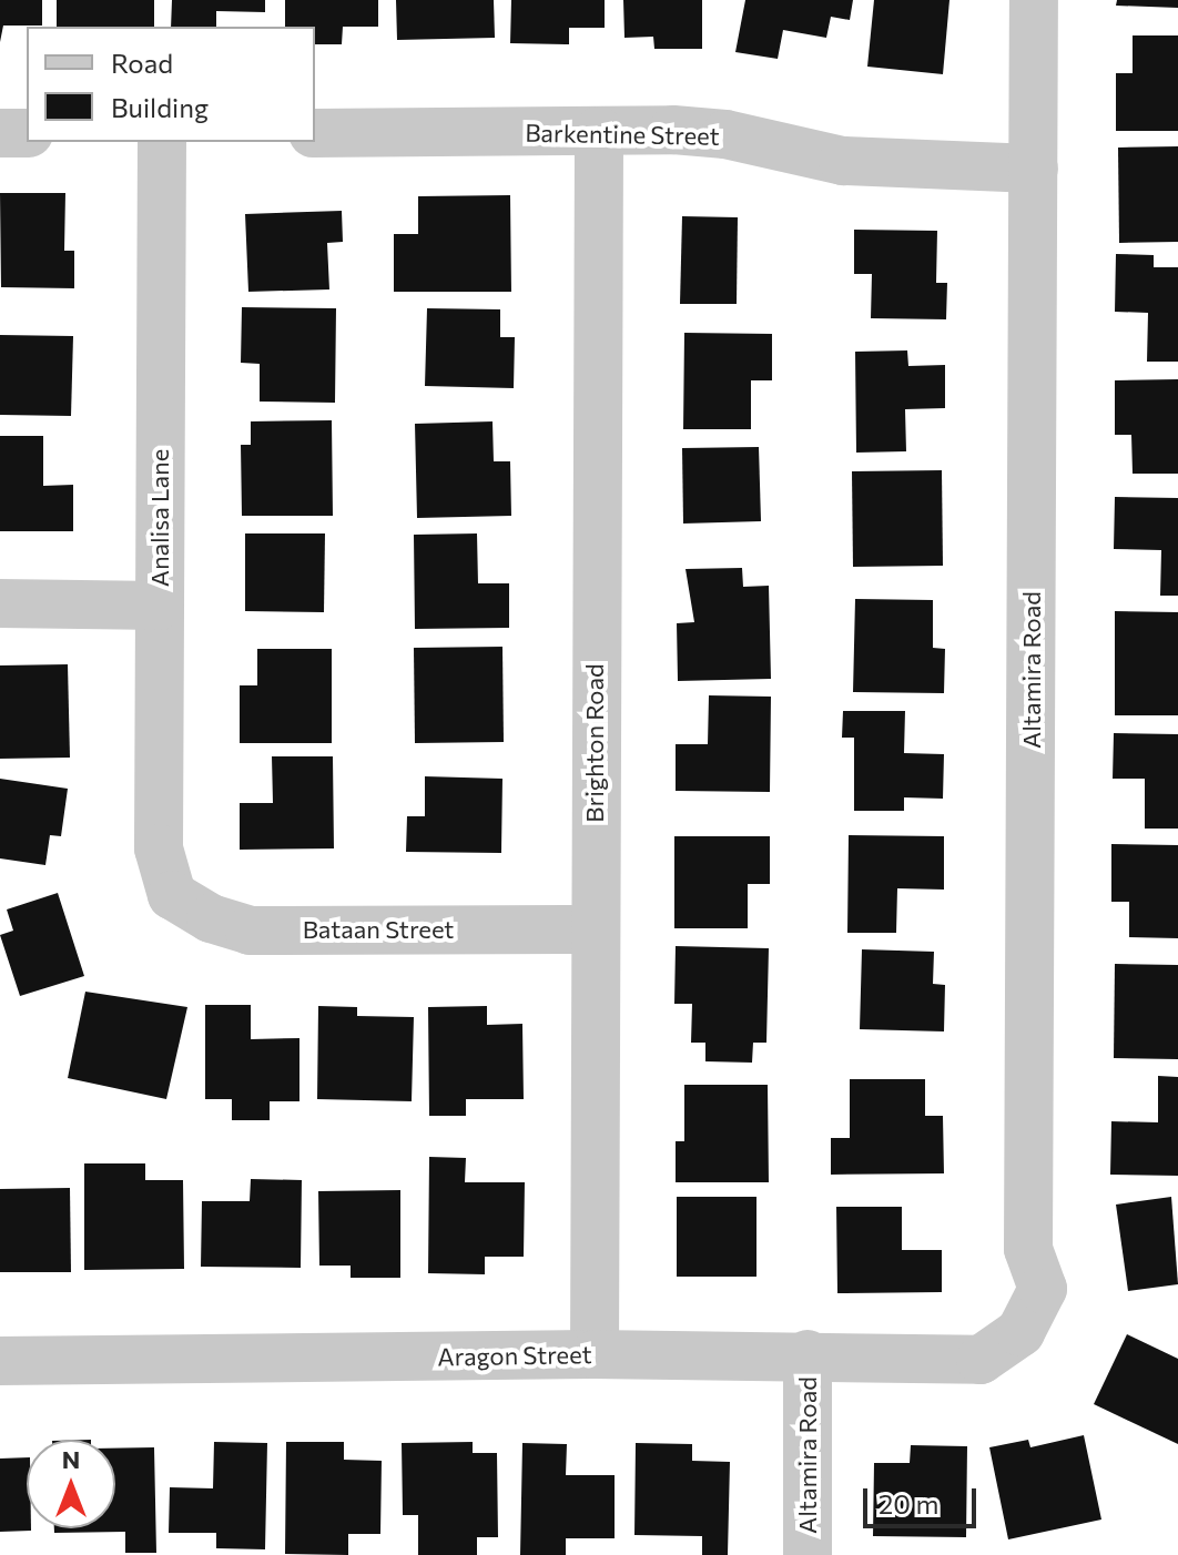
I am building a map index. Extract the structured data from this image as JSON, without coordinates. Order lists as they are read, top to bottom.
{
  "streets": {
    "street": [
      "Barkentine Street",
      "Analisa Lane",
      "Altamira Road",
      "Brighton Road",
      "Bataan Street",
      "Aragon Street"
    ]
  },
  "crossings": [
    ["Barkentine Street", "Altamira Road"],
    ["Barkentine Street", "Brighton Road"],
    ["Analisa Lane", "Bataan Street"],
    ["Altamira Road", "Aragon Street"],
    ["Brighton Road", "Bataan Street"],
    ["Brighton Road", "Aragon Street"]
  ],
  "legend": ["Road", "Building"],
  "scale_bar": "20 m",
  "north": "top"
}
